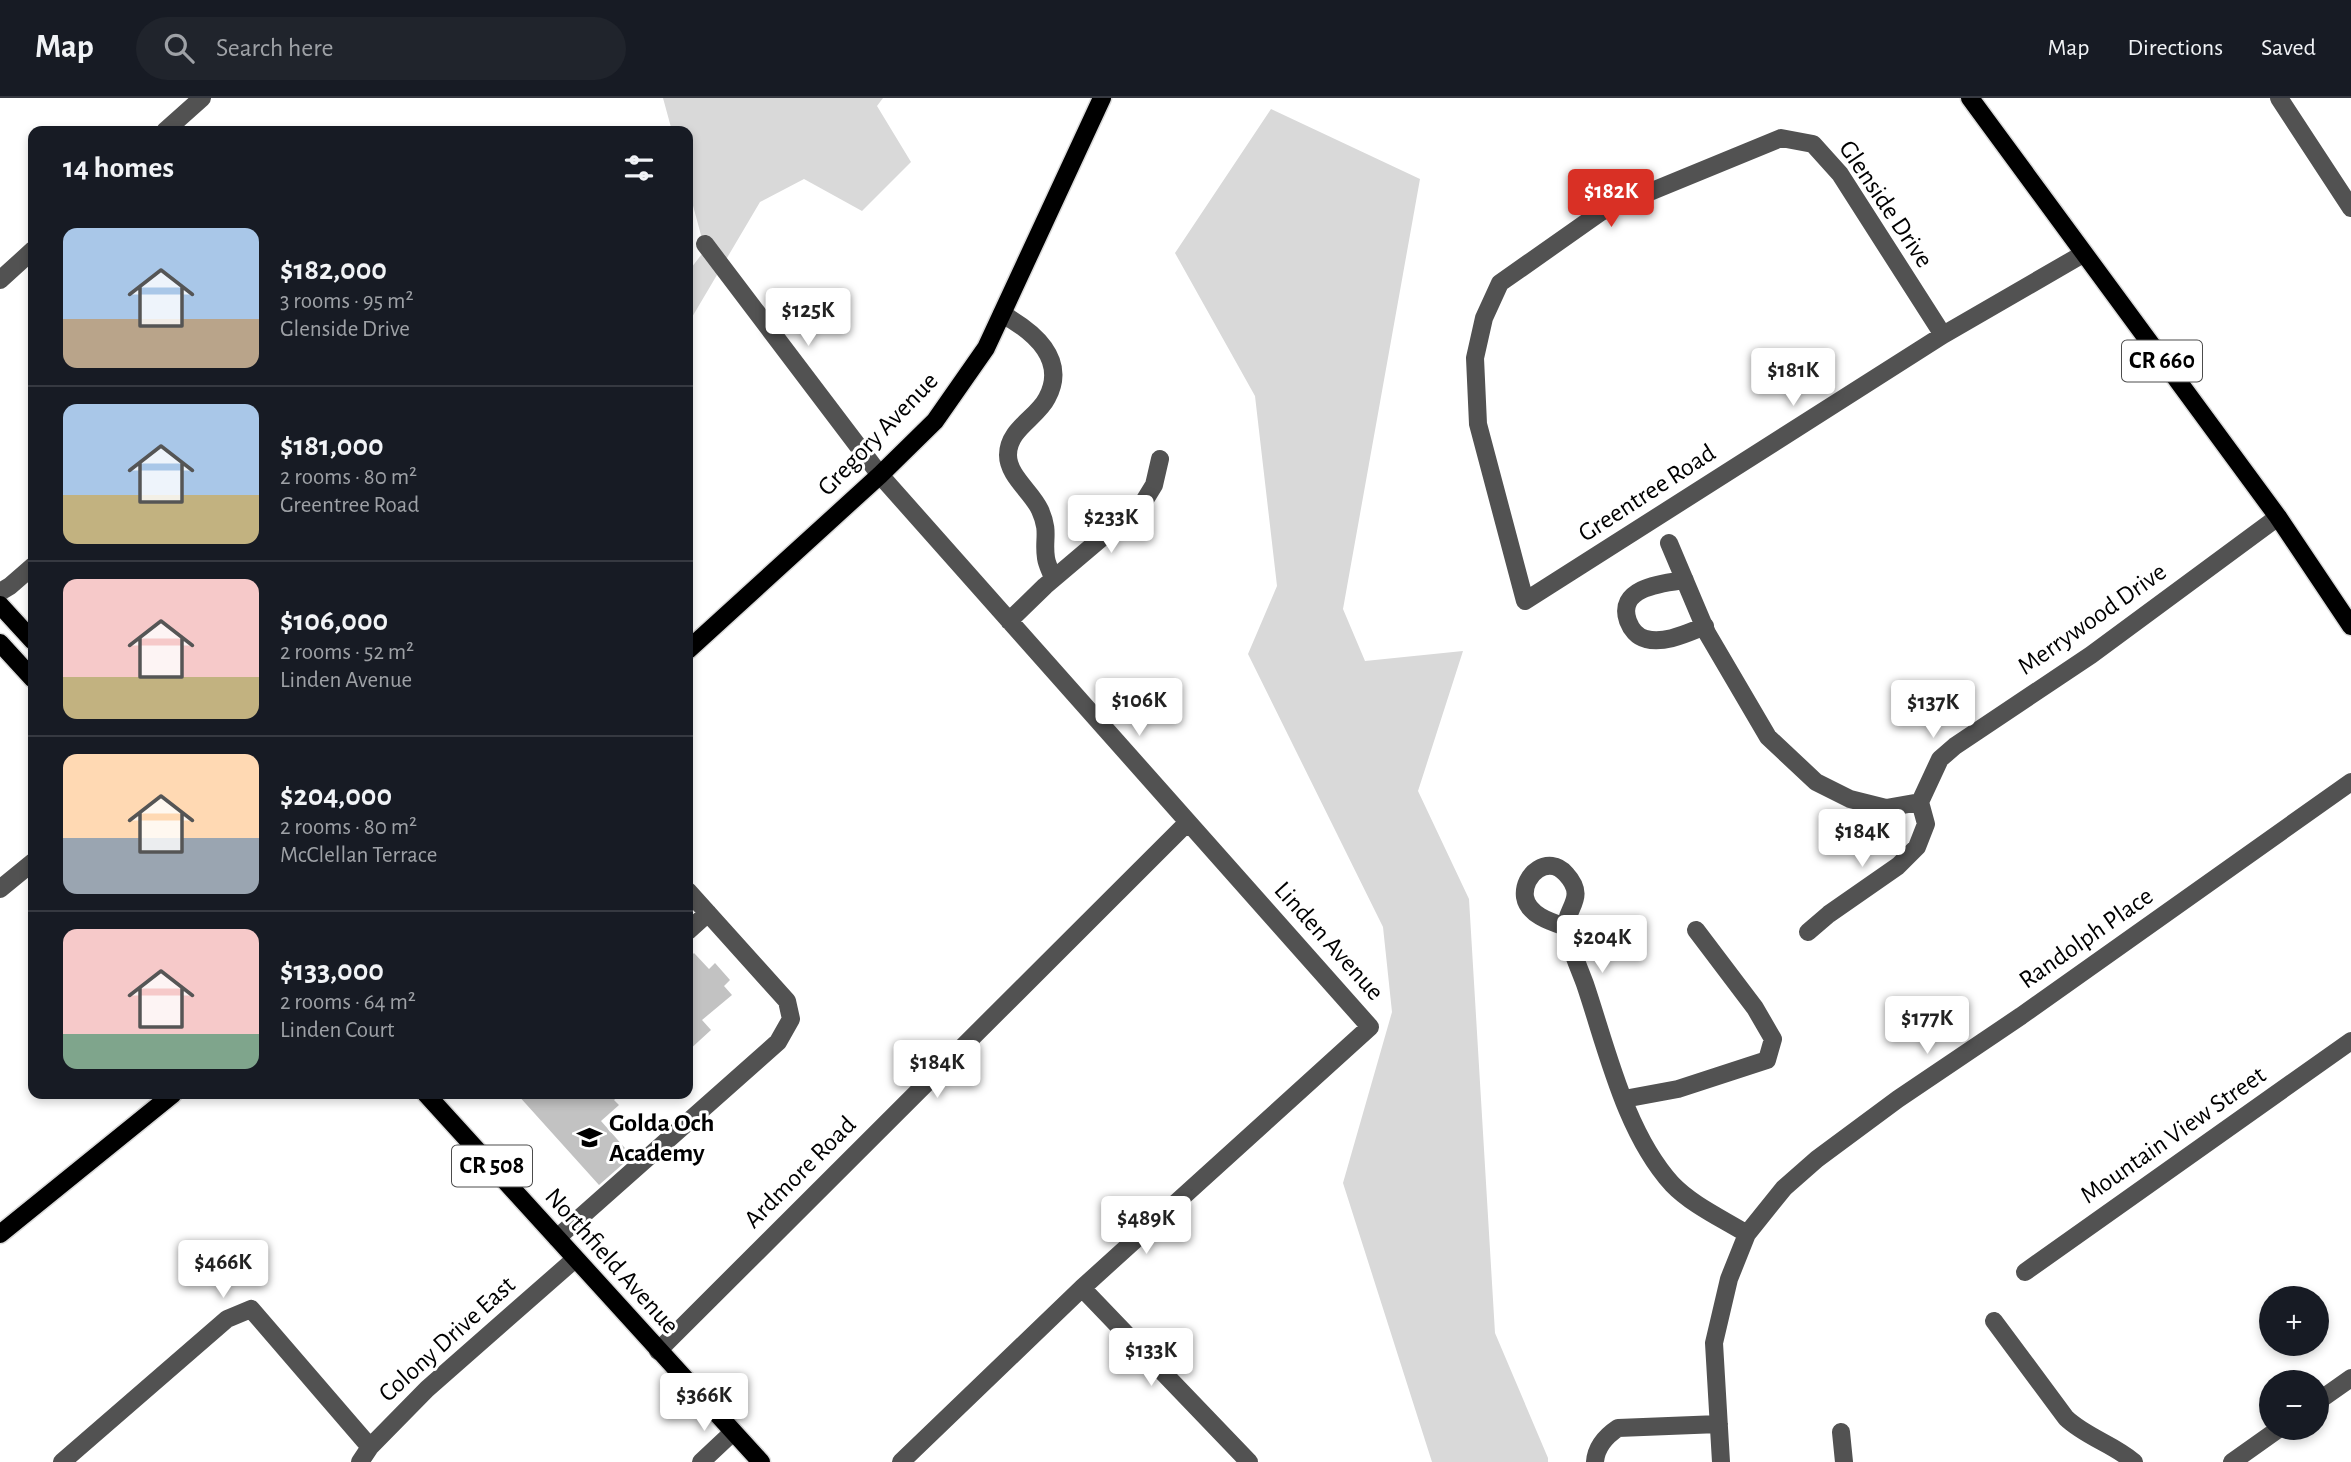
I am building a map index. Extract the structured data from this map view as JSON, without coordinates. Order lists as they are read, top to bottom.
{
  "streets": {
    "main road": [
      "CR 660",
      "Gregory Avenue",
      "CR 508",
      "Northfield Avenue"
    ],
    "street": [
      "Glenside Drive",
      "Greentree Road",
      "Merrywood Drive",
      "Randolph Place",
      "Linden Avenue",
      "Mountain View Street",
      "Ardmore Road",
      "Colony Drive East"
    ]
  },
  "crossings": [
    ["Glenside Drive", "Greentree Road"],
    ["CR 660", "Greentree Road"],
    ["CR 660", "Merrywood Drive"],
    ["Gregory Avenue", "Linden Avenue"],
    ["Linden Avenue", "Ardmore Road"],
    ["Ardmore Road", "Northfield Avenue"],
    ["Northfield Avenue", "Colony Drive East"]
  ],
  "places": {
    "school or university": ["Golda Och Academy"]
  },
  "page": {
    "header": "Map",
    "search": "Search here",
    "nav": ["Map", "Directions", "Saved"],
    "heading": "14 homes",
    "price": [
      "$182K",
      "$125K",
      "$181K",
      "$233K",
      "$106K",
      "$137K",
      "$184K",
      "$204K",
      "$177K",
      "$184K",
      "$489K",
      "$466K",
      "$133K",
      "$366K"
    ],
    "list": [
      {
        "name": "$182,000",
        "note": "3 rooms · 95 m² · Glenside Drive"
      },
      {
        "name": "$181,000",
        "note": "2 rooms · 80 m² · Greentree Road"
      },
      {
        "name": "$106,000",
        "note": "2 rooms · 52 m² · Linden Avenue"
      },
      {
        "name": "$204,000",
        "note": "2 rooms · 80 m² · McClellan Terrace"
      },
      {
        "name": "$133,000",
        "note": "2 rooms · 64 m² · Linden Court"
      }
    ],
    "map_buttons": ["+", "−"]
  }
}
